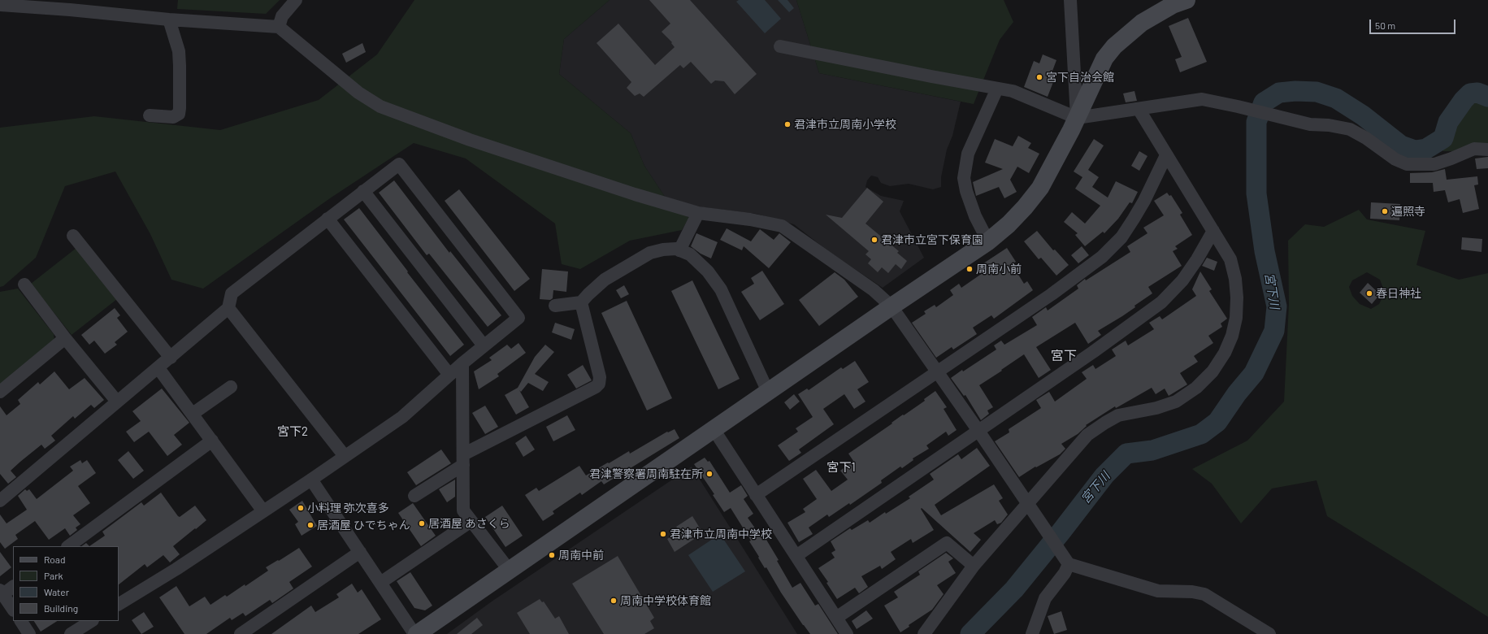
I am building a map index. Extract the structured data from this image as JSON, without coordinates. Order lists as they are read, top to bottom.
{
  "districts": ["宮下", "宮下2", "宮下1"],
  "water": ["宮下川"],
  "places": [
    "宮下自治会館",
    "君津市立周南小学校",
    "遍照寺",
    "君津市立宮下保育園",
    "周南小前",
    "春日神社",
    "君津警察署周南駐在所",
    "小料理 弥次喜多",
    "居酒屋 あさくら",
    "居酒屋 ひでちゃん",
    "君津市立周南中学校",
    "周南中前",
    "周南中学校体育館"
  ],
  "legend": [
    "Road",
    "Park",
    "Water",
    "Building"
  ],
  "scale_bar": "50 m"
}
